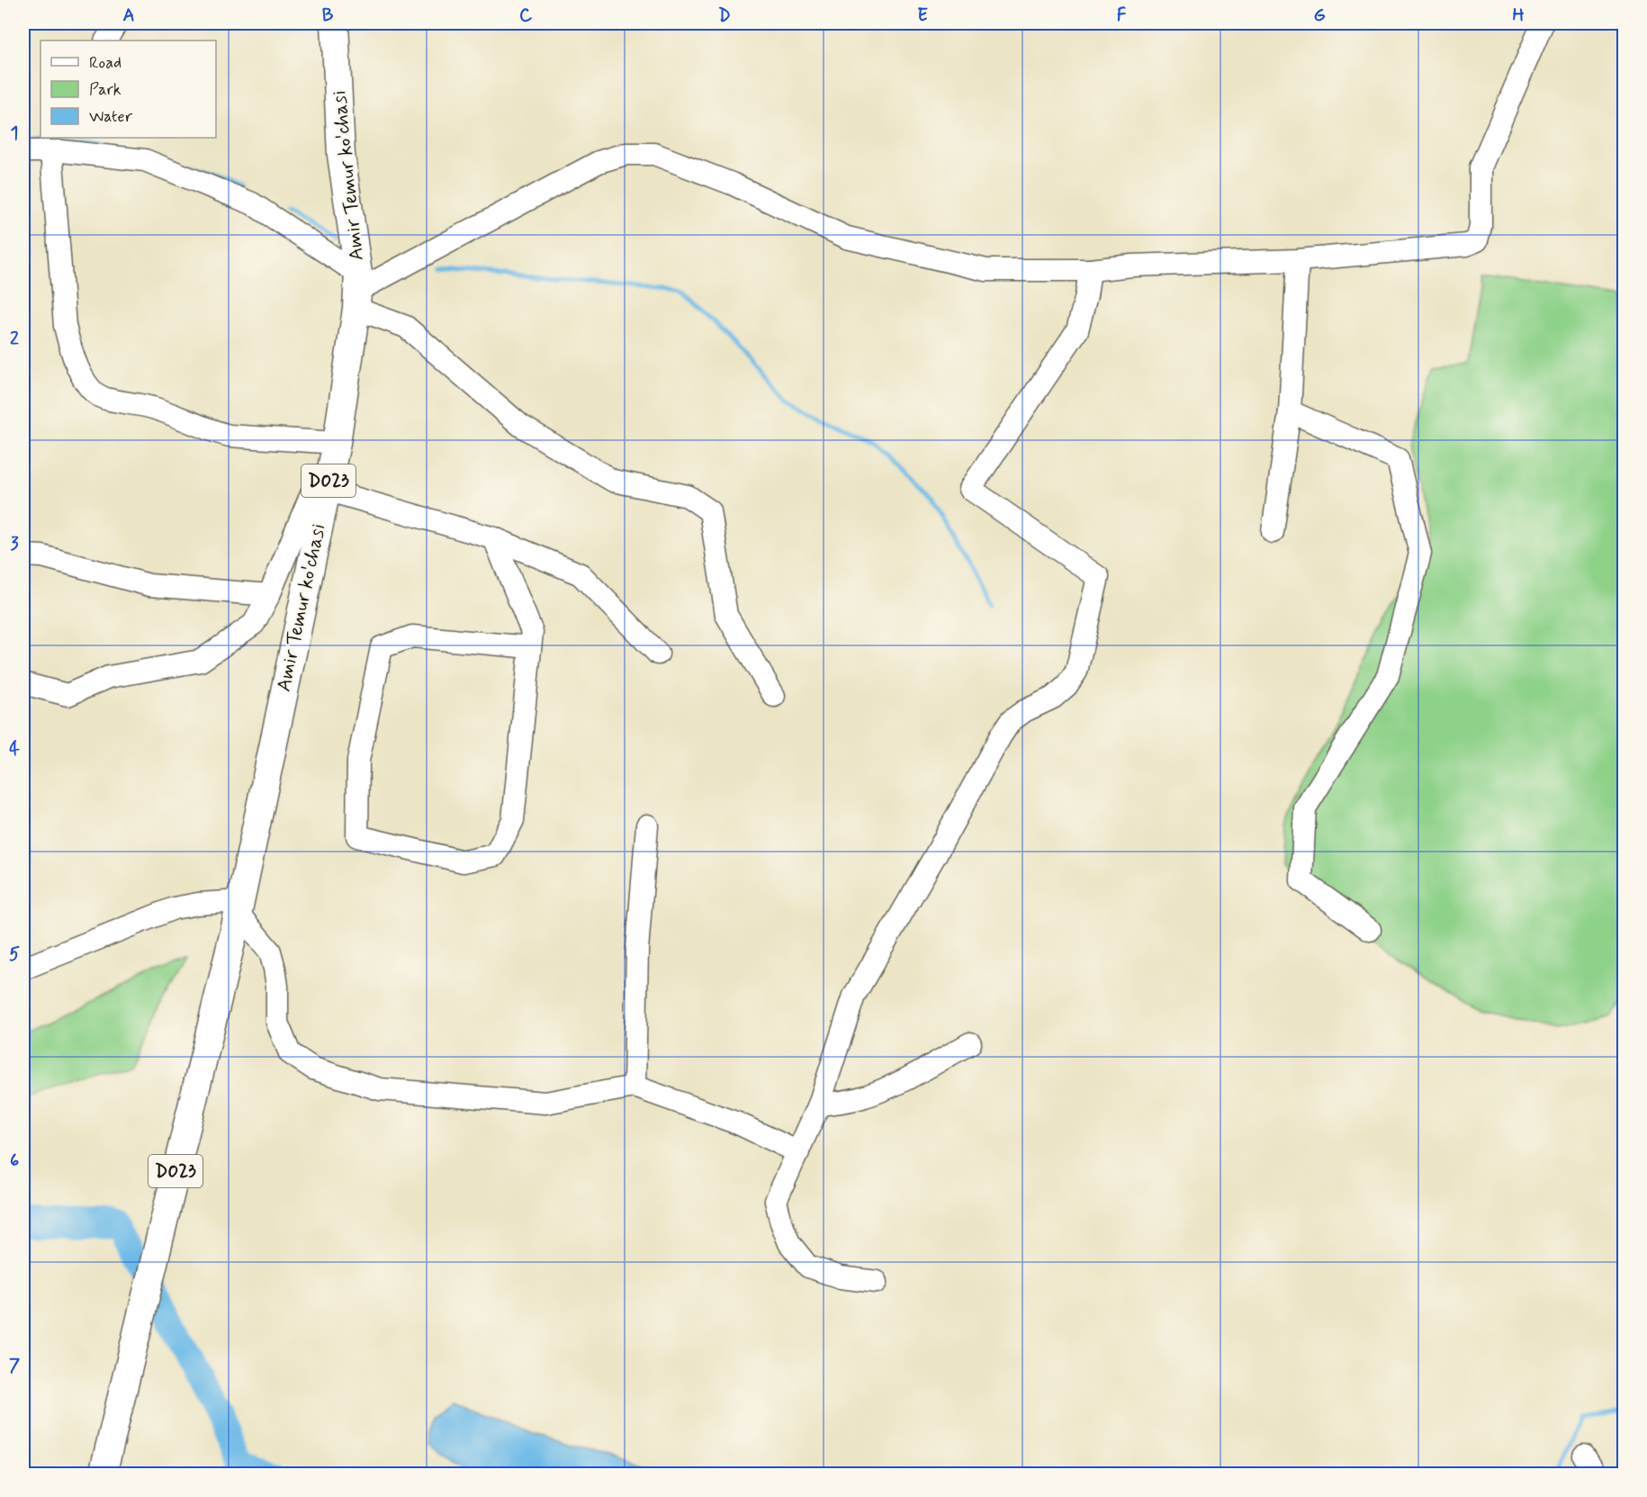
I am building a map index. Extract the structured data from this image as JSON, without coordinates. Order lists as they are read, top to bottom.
{
  "streets": {
    "main road": ["Amir Temur ko'chasi", "D023"]
  },
  "crossings": [
    ["Amir Temur ko'chasi", "D023"]
  ],
  "legend": ["Road", "Park", "Water"],
  "grid": {
    "columns": [
      "A",
      "B",
      "C",
      "D",
      "E",
      "F",
      "G",
      "H"
    ],
    "rows": [
      "1",
      "2",
      "3",
      "4",
      "5",
      "6",
      "7"
    ]
  }
}
